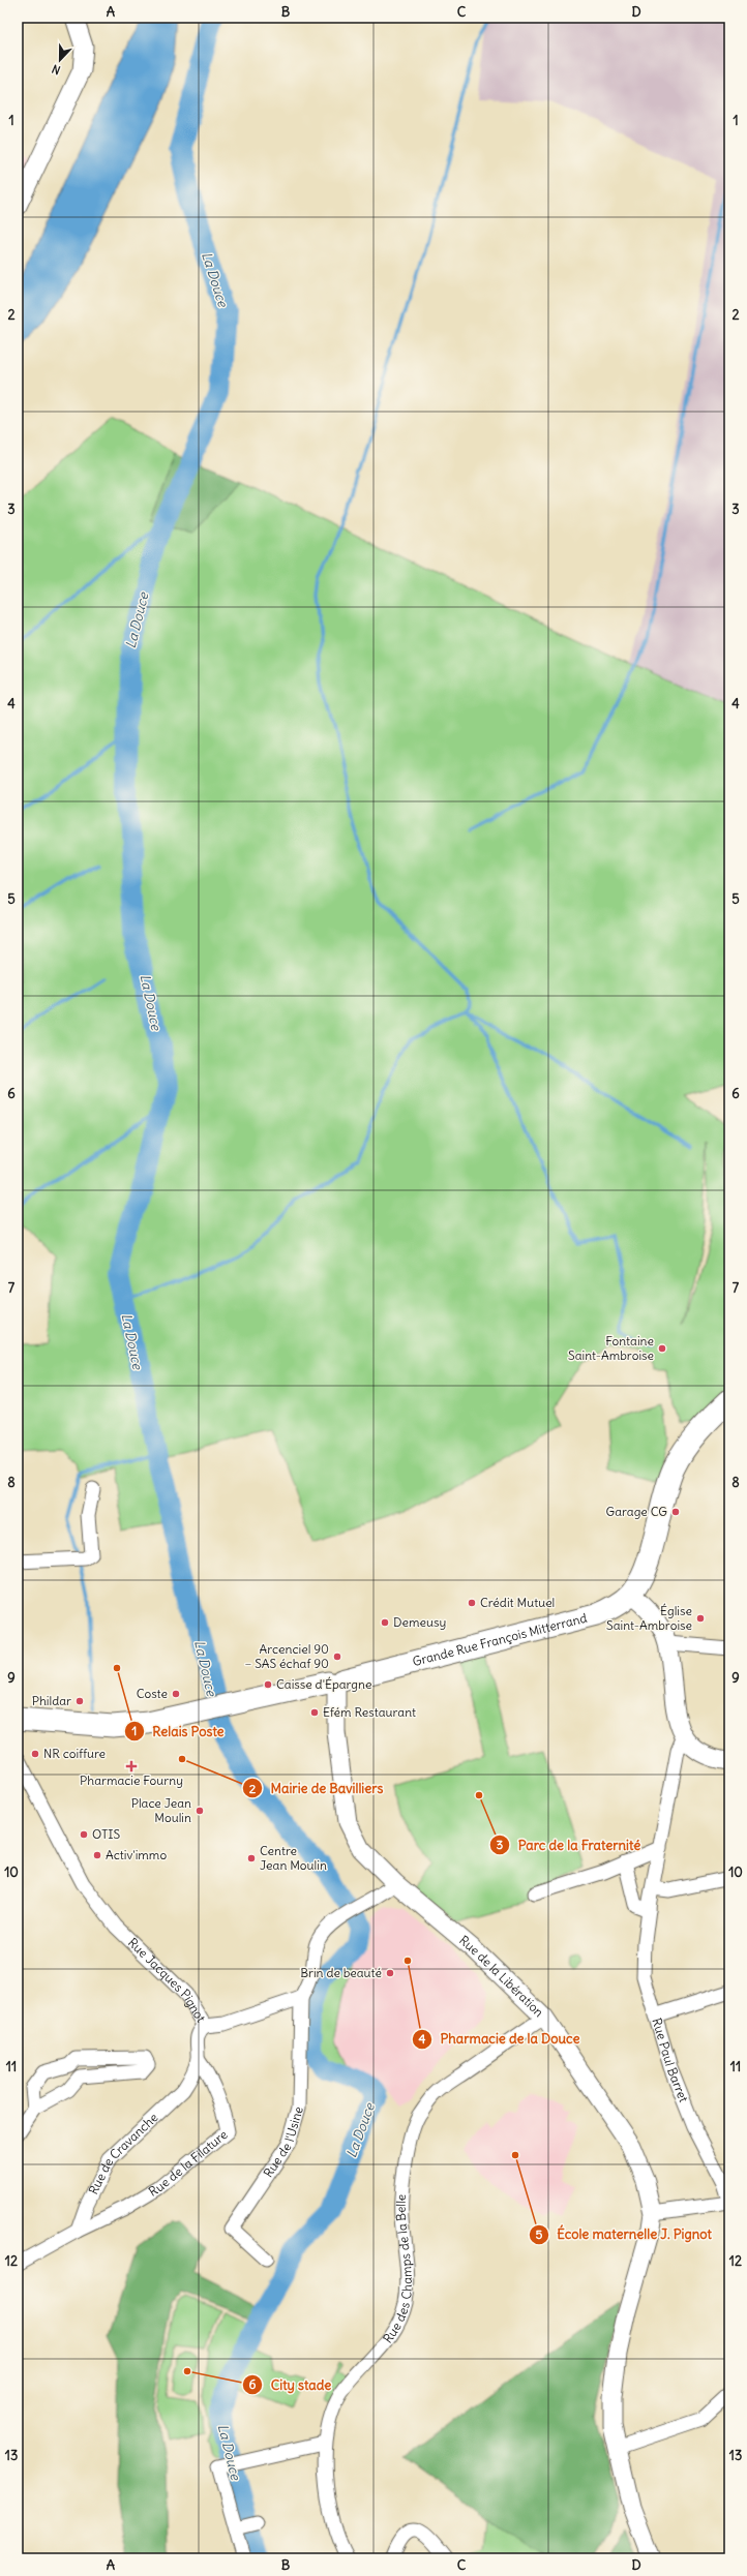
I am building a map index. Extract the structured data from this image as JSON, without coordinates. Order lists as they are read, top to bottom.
{
  "streets": {
    "main road": ["Grande Rue François Mitterrand"],
    "street": [
      "Rue de la Libération",
      "Rue Jacques Pignot",
      "Rue Paul Barret",
      "Rue de l'Usine",
      "Rue de Cravanche",
      "Rue de la Filature",
      "Rue des Champs de la Belle"
    ]
  },
  "crossings": [
    ["Grande Rue François Mitterrand", "Rue de la Libération"],
    ["Rue de la Libération", "Rue des Champs de la Belle"],
    ["Rue Jacques Pignot", "Rue de l'Usine"],
    ["Rue Jacques Pignot", "Rue de Cravanche"],
    ["Rue de Cravanche", "Rue de la Filature"]
  ],
  "water": ["La Douce"],
  "places": {
    "other": [
      "Fontaine Saint-Ambroise",
      "Garage CG",
      "Crédit Mutuel",
      "Église Saint-Ambroise",
      "Demeusy",
      "Arcenciel 90 – SAS échaf 90",
      "Relais Poste",
      "Caisse d'Épargne",
      "Coste",
      "Phildar",
      "Efém Restaurant",
      "NR coiffure",
      "Mairie de Bavilliers",
      "Parc de la Fraternité",
      "Place Jean Moulin",
      "OTIS",
      "Activ'immo",
      "Centre Jean Moulin",
      "Pharmacie de la Douce",
      "Brin de beauté",
      "École maternelle J. Pignot",
      "City stade"
    ],
    "health": ["Pharmacie Fourny"]
  },
  "north": "bottom",
  "grid": {
    "columns": [
      "A",
      "B",
      "C",
      "D"
    ],
    "rows": [
      "1",
      "2",
      "3",
      "4",
      "5",
      "6",
      "7",
      "8",
      "9",
      "10",
      "11",
      "12",
      "13"
    ]
  }
}
